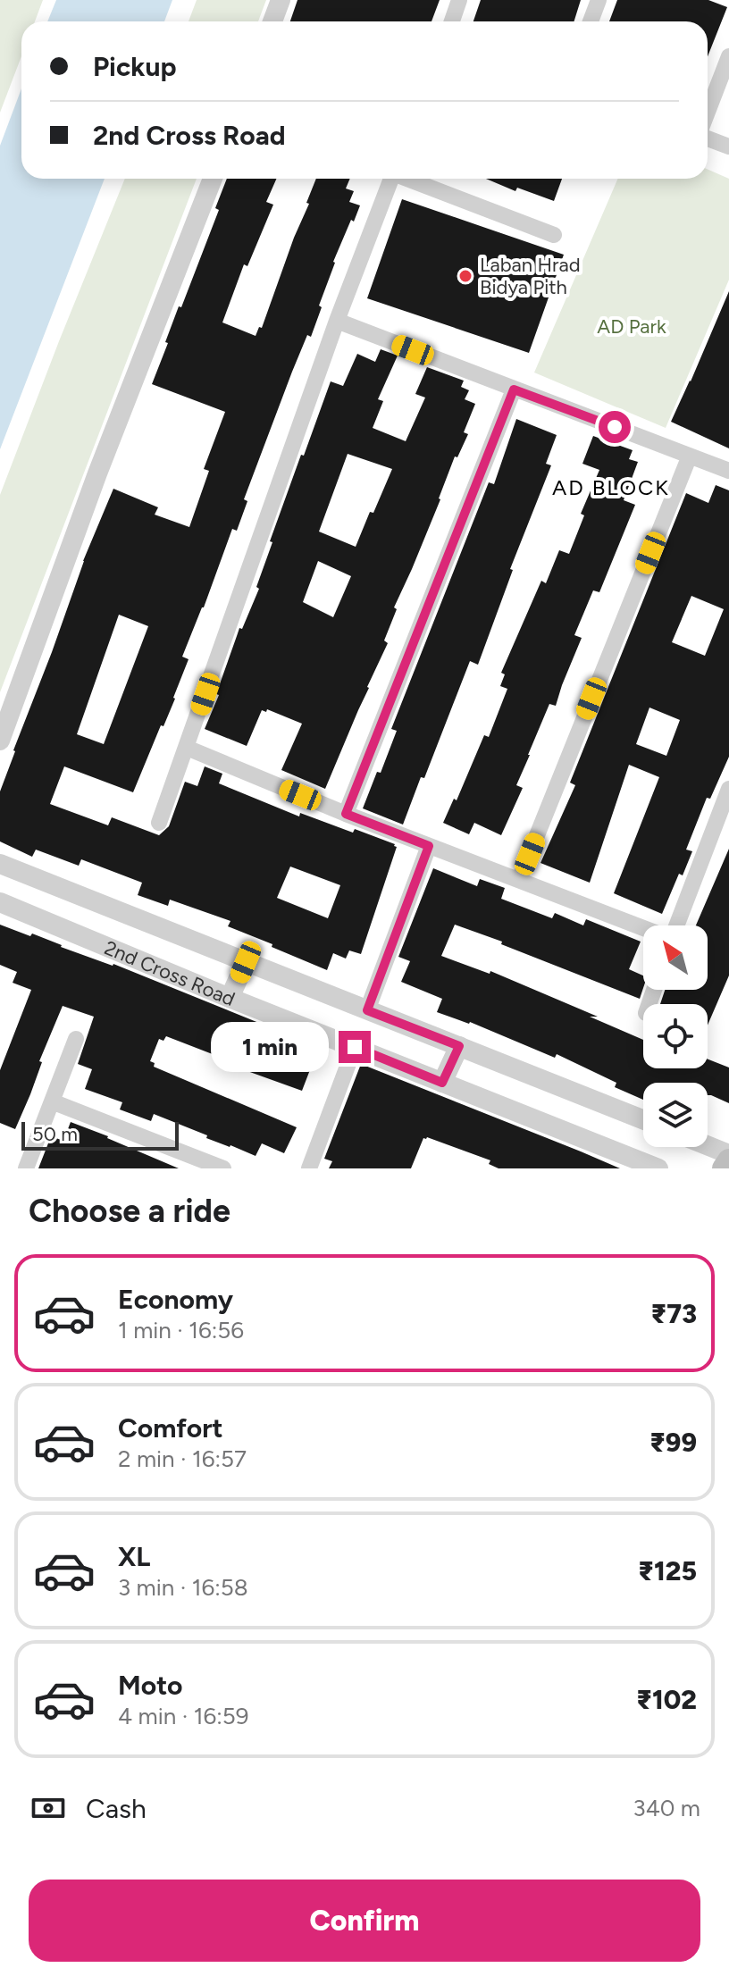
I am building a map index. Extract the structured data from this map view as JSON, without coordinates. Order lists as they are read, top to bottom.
{
  "streets": {
    "street": ["2nd Cross Road"]
  },
  "districts": ["AD BLOCK"],
  "parks": ["AD Park"],
  "places": ["Laban Hrad Bidya Pith"],
  "scale_bar": "50 m",
  "north": "top left",
  "page": {
    "banner": ["Pickup", "2nd Cross Road"],
    "bubble": "1 min",
    "scale": "50 m",
    "heading": "Choose a ride",
    "list": [
      {
        "name": "Economy",
        "note": "1 min · 16:56",
        "value": "₹73"
      },
      {
        "name": "Comfort",
        "note": "2 min · 16:57",
        "value": "₹99"
      },
      {
        "name": "XL",
        "note": "3 min · 16:58",
        "value": "₹125"
      },
      {
        "name": "Moto",
        "note": "4 min · 16:59",
        "value": "₹102"
      }
    ],
    "pay": ["Cash", "340 m"],
    "buttons": "Confirm"
  }
}
